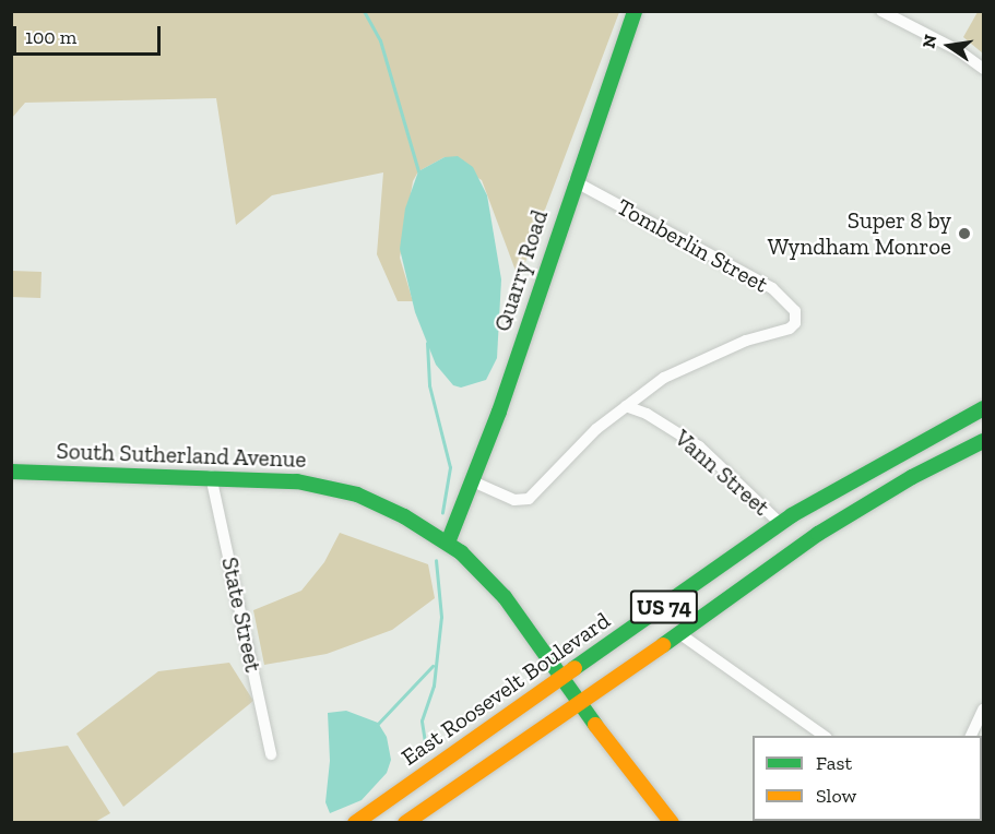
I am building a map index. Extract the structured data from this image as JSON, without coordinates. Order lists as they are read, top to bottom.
{
  "streets": {
    "main road": [
      "Quarry Road",
      "South Sutherland Avenue",
      "US 74",
      "East Roosevelt Boulevard"
    ],
    "street": ["Tomberlin Street", "Vann Street", "State Street"]
  },
  "crossings": [
    ["Tomberlin Street", "Quarry Road"],
    ["Tomberlin Street", "Vann Street"],
    ["Quarry Road", "South Sutherland Avenue"],
    ["South Sutherland Avenue", "US 74"],
    ["South Sutherland Avenue", "State Street"],
    ["South Sutherland Avenue", "East Roosevelt Boulevard"],
    ["Vann Street", "East Roosevelt Boulevard"]
  ],
  "places": ["Super 8 by Wyndham Monroe"],
  "legend": ["Fast", "Slow"],
  "scale_bar": "100 m",
  "north": "left"
}
